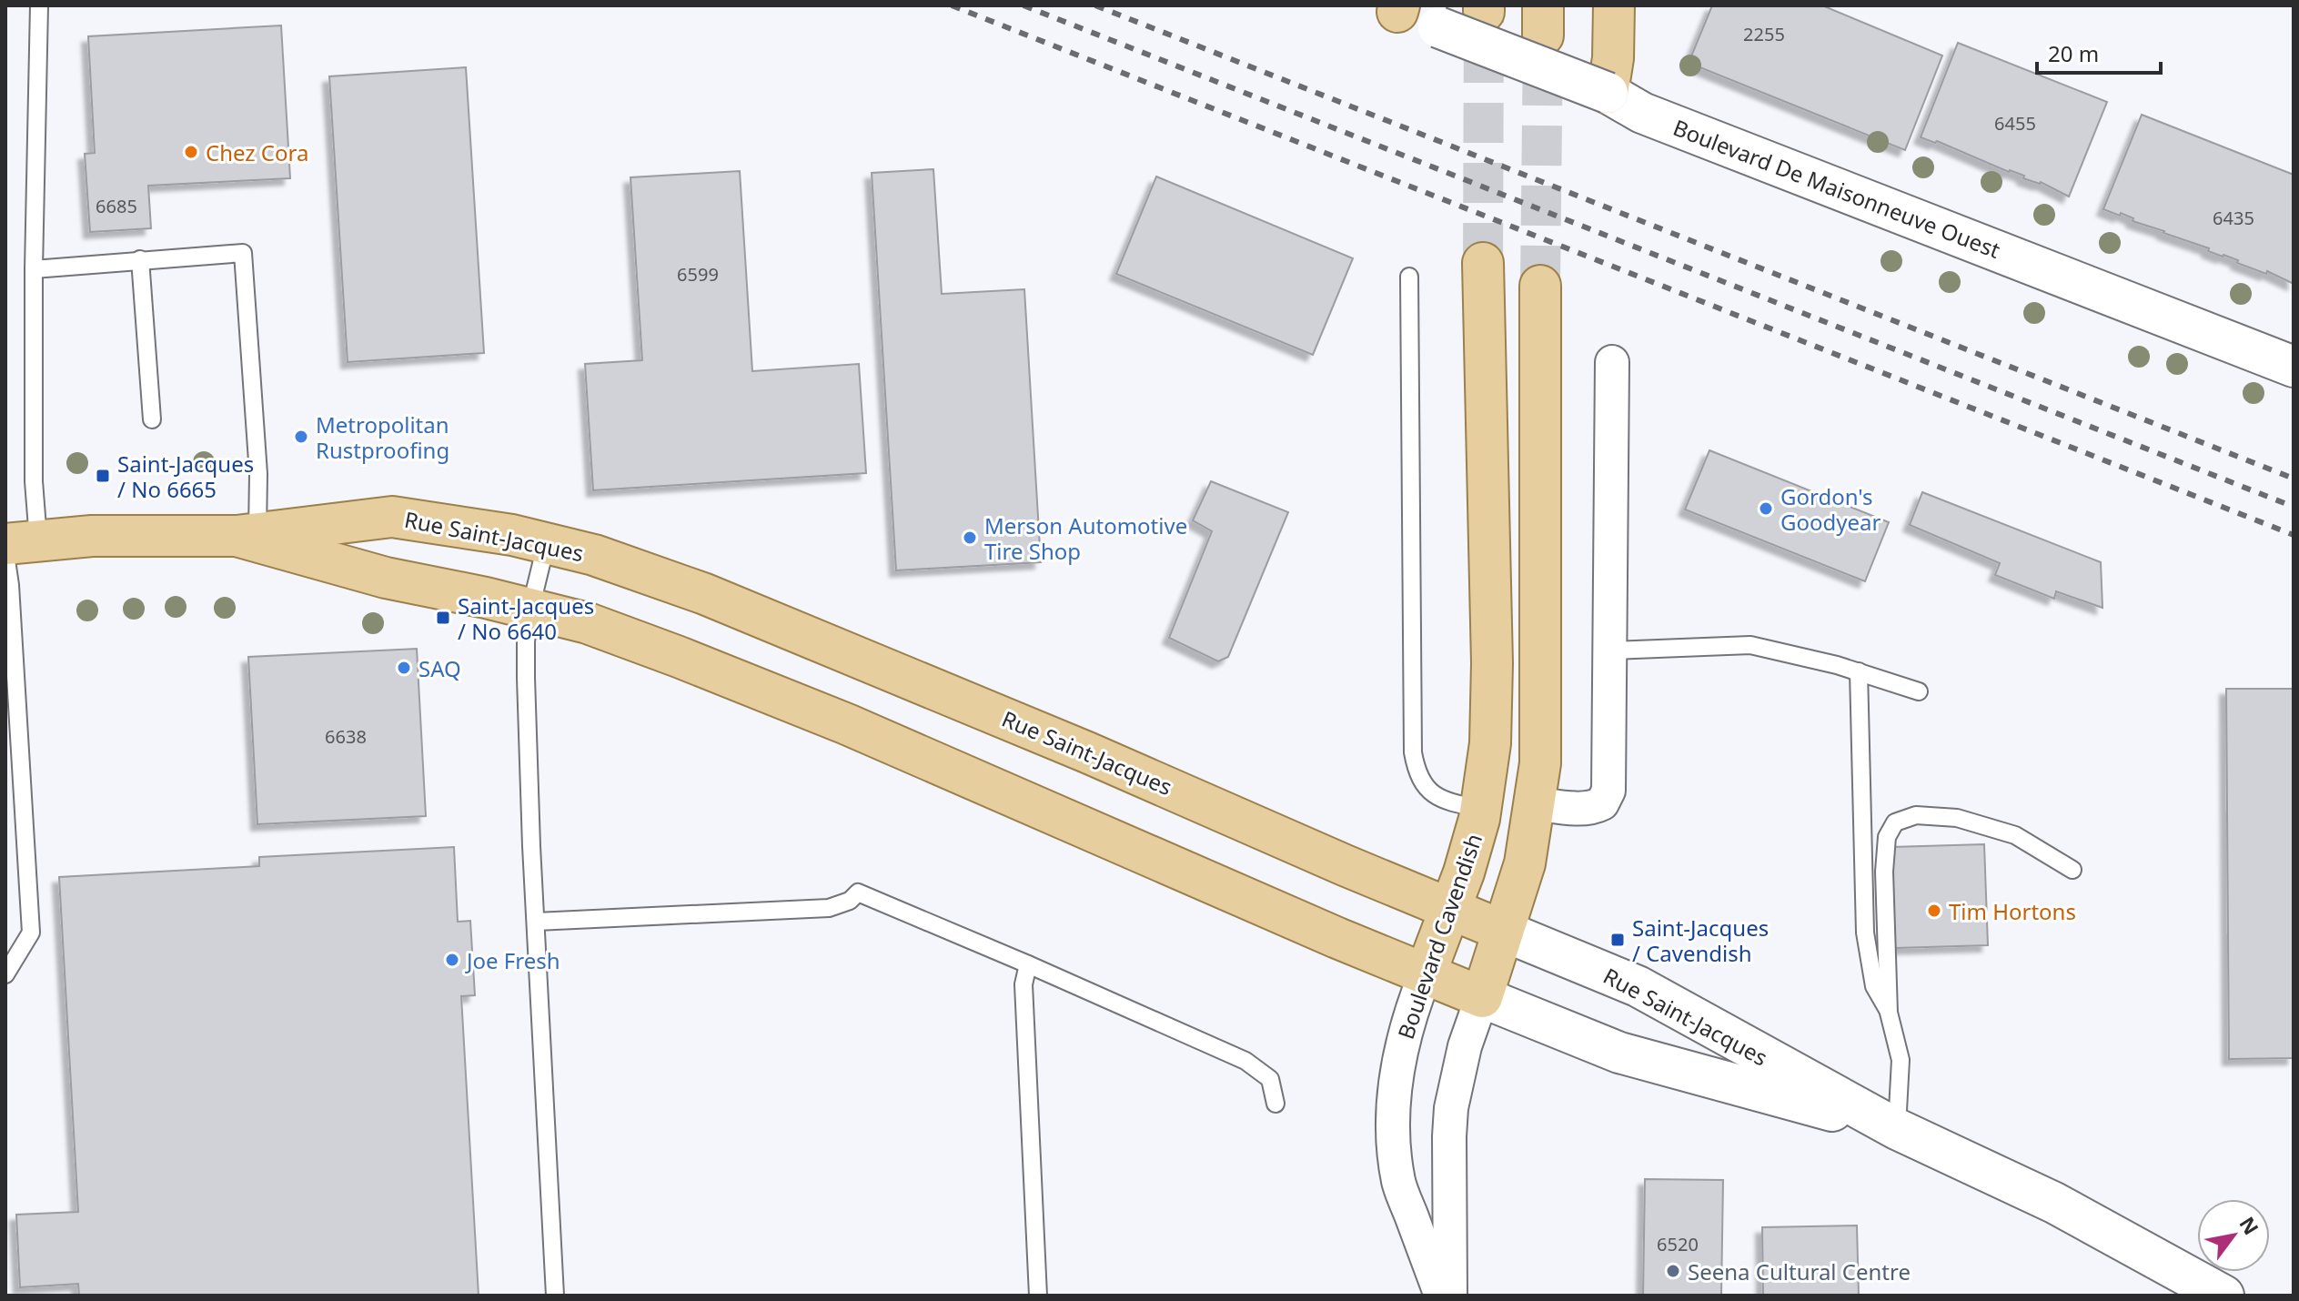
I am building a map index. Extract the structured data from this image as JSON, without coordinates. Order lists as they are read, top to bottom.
{
  "streets": {
    "main road": ["Boulevard De Maisonneuve Ouest", "Rue Saint-Jacques", "Boulevard Cavendish"]
  },
  "crossings": [
    ["Rue Saint-Jacques", "Boulevard Cavendish"]
  ],
  "places": {
    "other": [
      "Chez Cora",
      "Metropolitan Rustproofing",
      "Gordon's Goodyear",
      "Merson Automotive Tire Shop",
      "SAQ",
      "Tim Hortons",
      "Joe Fresh",
      "Seena Cultural Centre"
    ],
    "transit": ["Saint-Jacques / No 6665", "Saint-Jacques / No 6640", "Saint-Jacques / Cavendish"]
  },
  "house_numbers": [
    "2255",
    "6455",
    "6685",
    "6435",
    "6599",
    "6638",
    "6520"
  ],
  "scale_bar": "20 m",
  "north": "top right"
}
